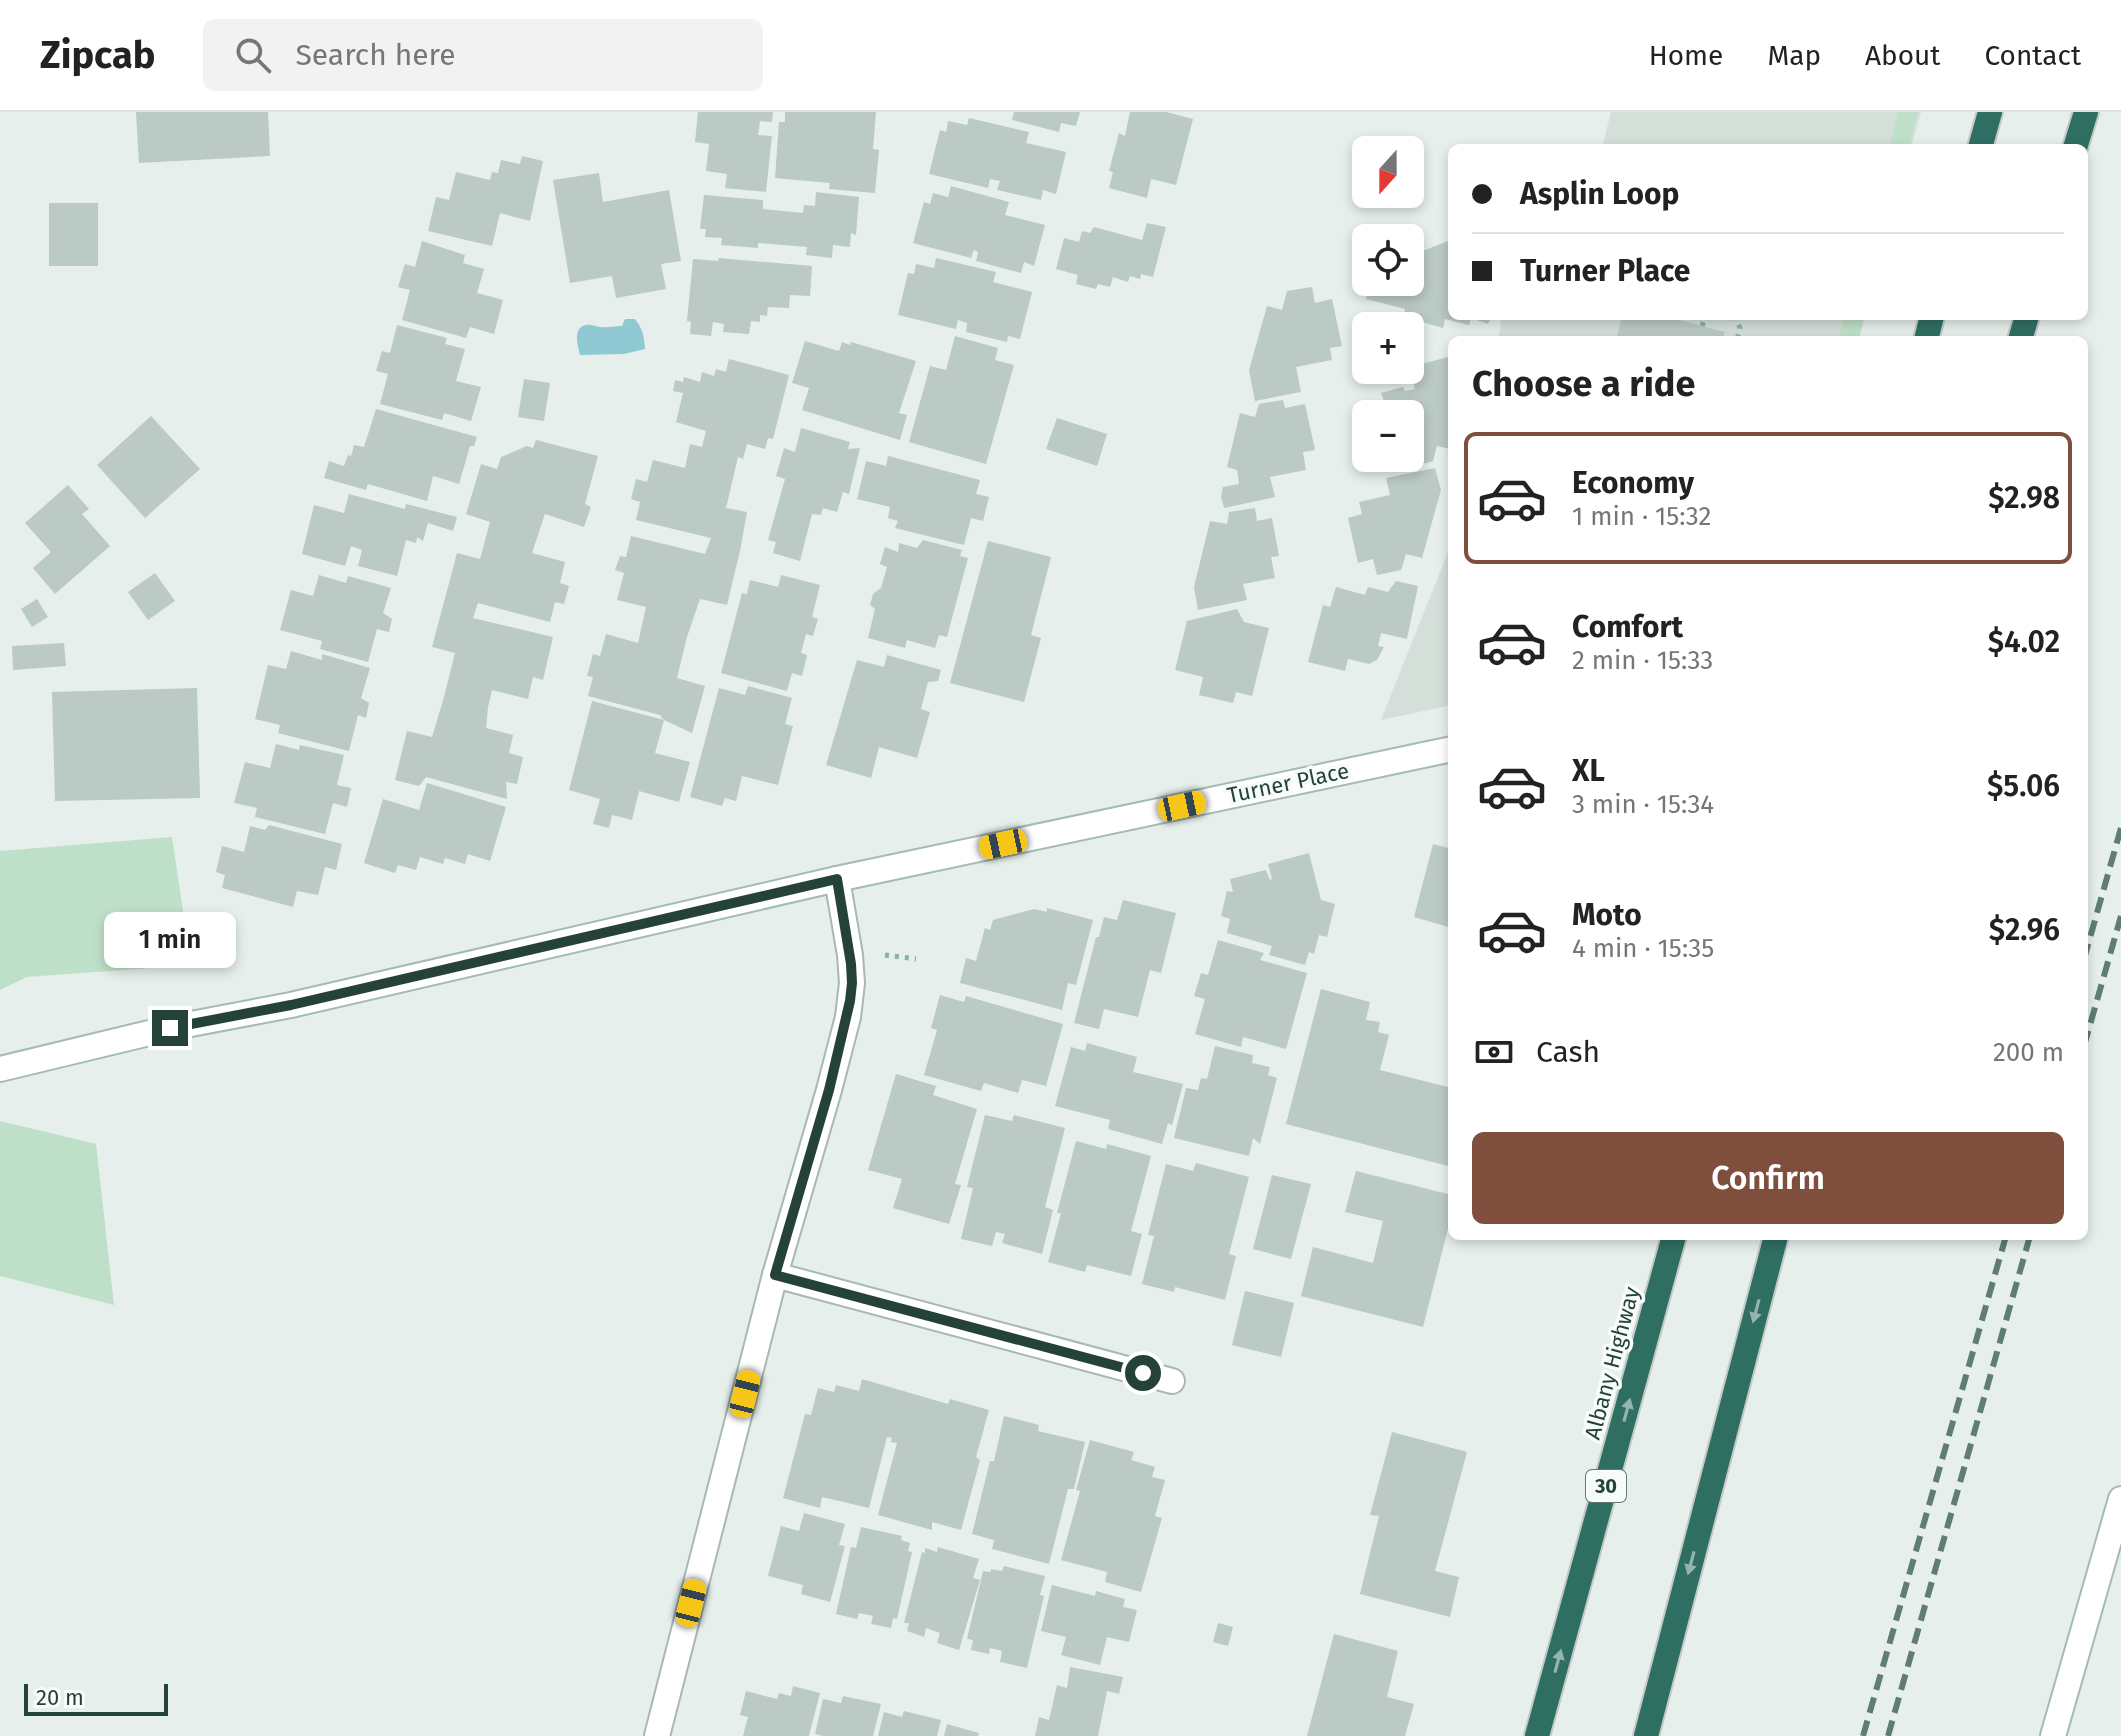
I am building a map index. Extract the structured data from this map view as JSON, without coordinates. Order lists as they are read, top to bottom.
{
  "streets": {
    "highway": ["Albany Highway", "30"],
    "street": ["Turner Place"]
  },
  "scale_bar": "20 m",
  "north": "bottom",
  "page": {
    "header": "Zipcab",
    "search": "Search here",
    "nav": [
      "Home",
      "Map",
      "About",
      "Contact"
    ],
    "map_buttons": ["+", "−"],
    "banner": ["Asplin Loop", "Turner Place"],
    "heading": "Choose a ride",
    "list": [
      {
        "name": "Economy",
        "note": "1 min · 15:32",
        "value": "$2.98"
      },
      {
        "name": "Comfort",
        "note": "2 min · 15:33",
        "value": "$4.02"
      },
      {
        "name": "XL",
        "note": "3 min · 15:34",
        "value": "$5.06"
      },
      {
        "name": "Moto",
        "note": "4 min · 15:35",
        "value": "$2.96"
      }
    ],
    "bubble": "1 min",
    "pay": ["Cash", "200 m"],
    "buttons": "Confirm",
    "scale": "20 m"
  }
}
